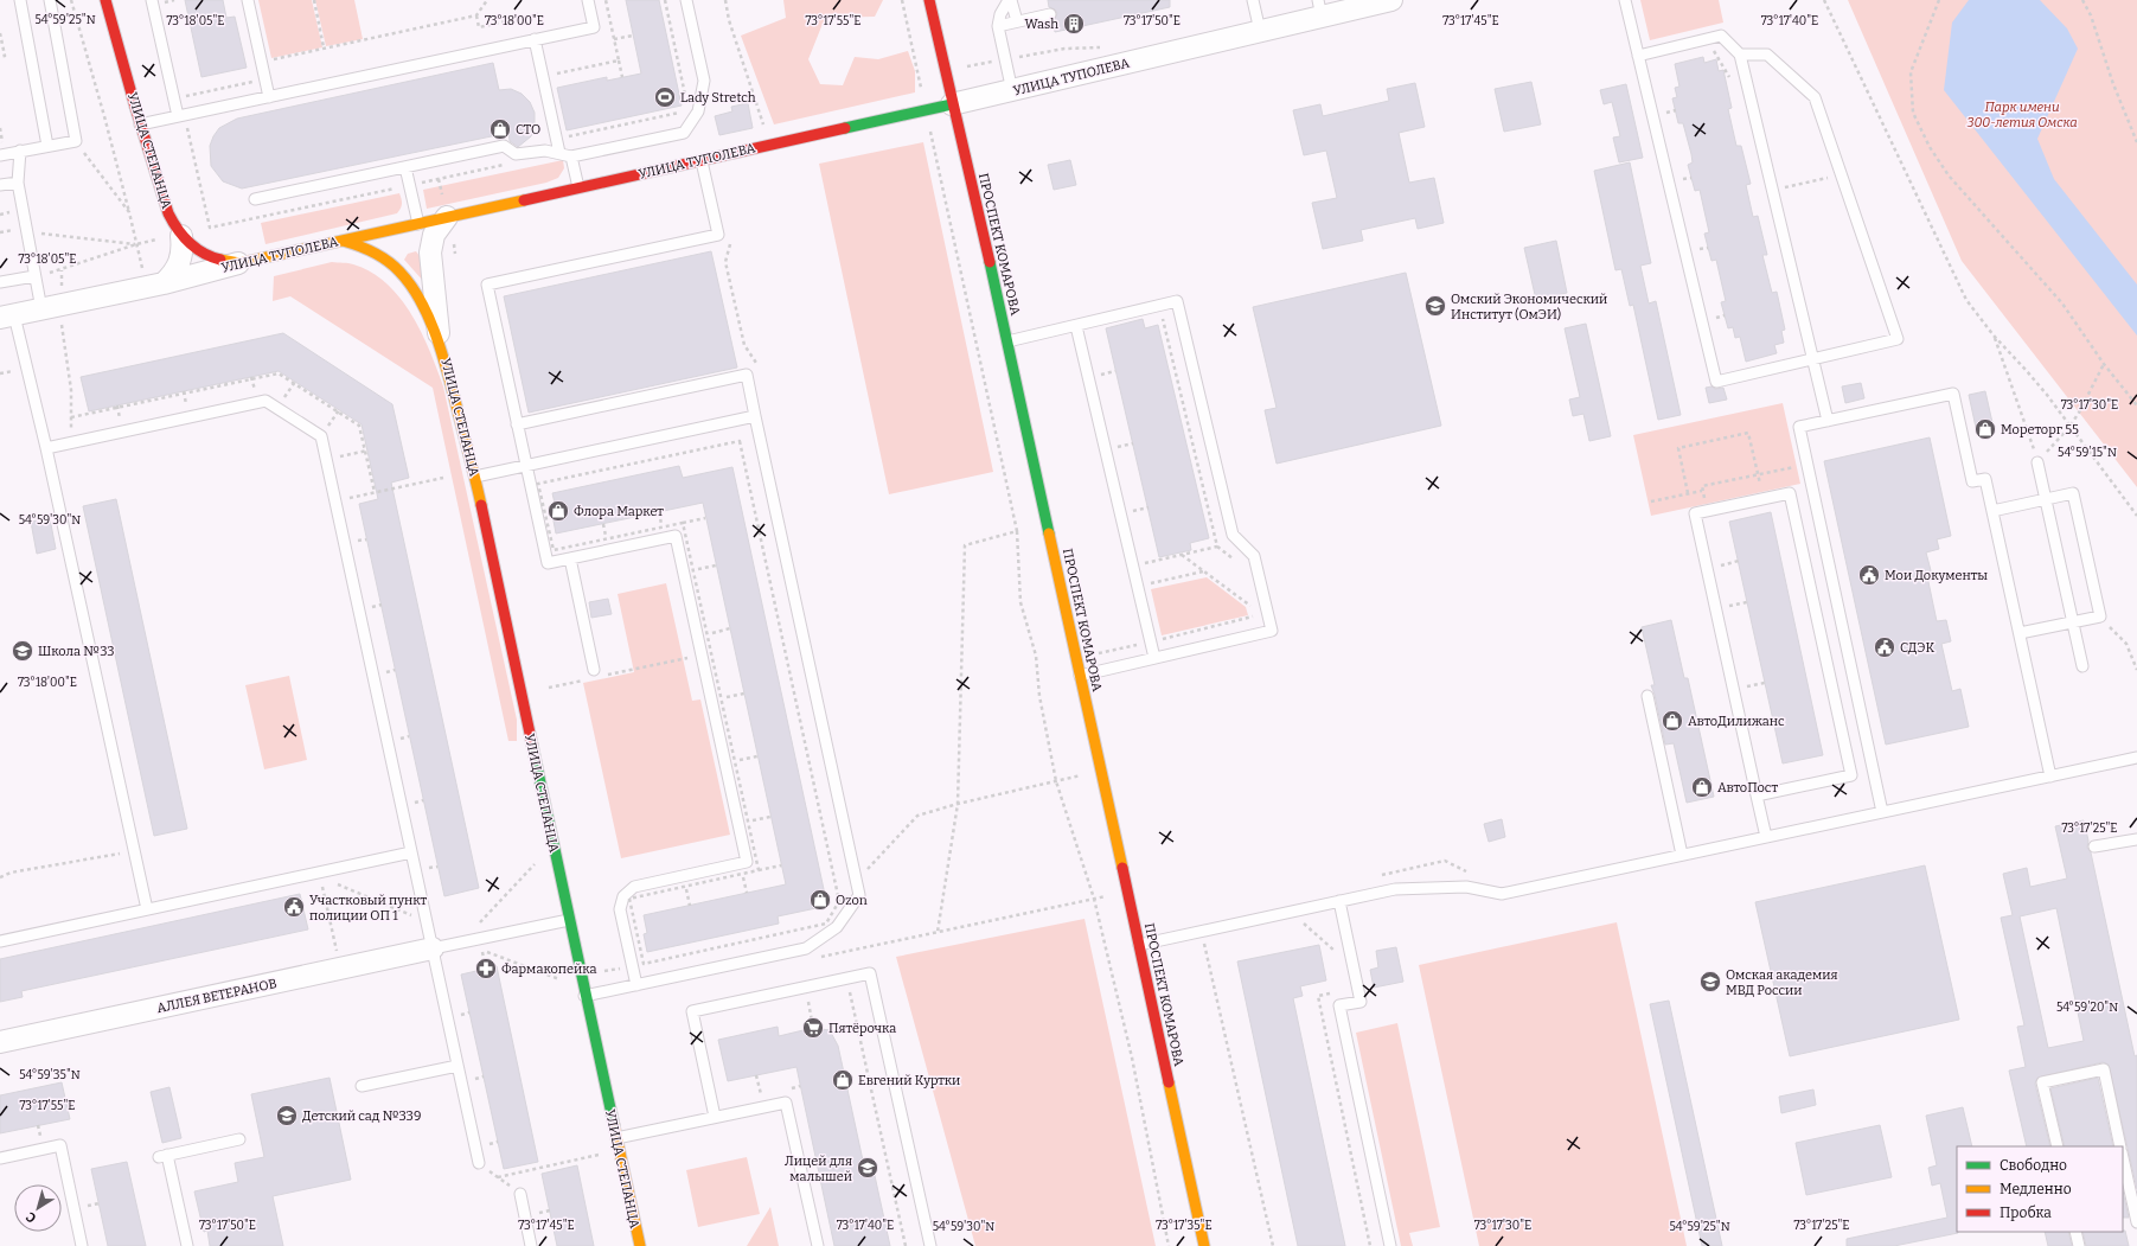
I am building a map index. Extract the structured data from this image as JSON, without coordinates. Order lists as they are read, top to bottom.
{
  "streets": {
    "street": [
      "УЛИЦА ТУПОЛЕВА",
      "УЛИЦА СТЕПАНЦА",
      "ПРОСПЕКТ КОМАРОВА",
      "АЛЛЕЯ ВЕТЕРАНОВ"
    ]
  },
  "crossings": [
    ["УЛИЦА ТУПОЛЕВА", "УЛИЦА СТЕПАНЦА"],
    ["УЛИЦА ТУПОЛЕВА", "ПРОСПЕКТ КОМАРОВА"]
  ],
  "parks": ["Парк имени 300-летия Омска"],
  "places": {
    "building": ["Wash"],
    "sports": ["Lady Stretch"],
    "shop": [
      "СТО",
      "Мореторг 55",
      "Флора Маркет",
      "АвтоДилижанс",
      "АвтоПост",
      "Ozon",
      "Евгений Куртки"
    ],
    "school or university": [
      "Омский Экономический Институт (ОмЭИ)",
      "Школа №33",
      "Омская академия МВД России",
      "Детский сад №339",
      "Лицей для малышей"
    ],
    "public building": ["Мои Документы", "СДЭК", "Участковый пункт полиции ОП 1"],
    "pharmacy": ["Фармакопейка"],
    "supermarket": ["Пятёрочка"]
  },
  "legend": ["Свободно", "Медленно", "Пробка"],
  "north": "bottom left",
  "coordinates": [
    "54°59'25\"N",
    "73°18'05\"E",
    "73°18'00\"E",
    "73°17'55\"E",
    "73°17'50\"E",
    "73°17'45\"E",
    "73°17'40\"E",
    "73°17'30\"E",
    "54°59'15\"N",
    "54°59'30\"N",
    "73°17'25\"E",
    "54°59'20\"N",
    "54°59'35\"N",
    "73°17'35\"E"
  ]
}
